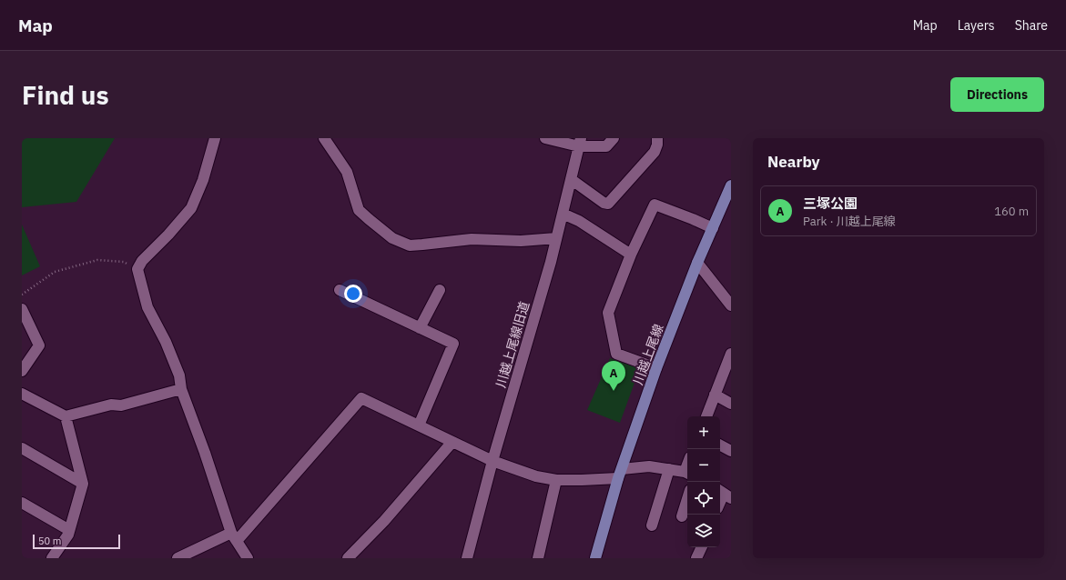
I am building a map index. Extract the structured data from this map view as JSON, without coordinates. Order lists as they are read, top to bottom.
{
  "streets": {
    "main road": ["川越上尾線"],
    "street": ["川越上尾線旧道"]
  },
  "scale_bar": "50 m",
  "page": {
    "header": "Map",
    "nav": ["Map", "Layers", "Share"],
    "buttons": "Directions",
    "title": "Find us",
    "heading": "Nearby",
    "list": [
      {
        "mark": "A",
        "name": "三塚公園",
        "note": "Park · 川越上尾線",
        "value": "160 m"
      }
    ],
    "pins": "A",
    "map_buttons": ["+", "−"],
    "scale": "50 m"
  }
}
